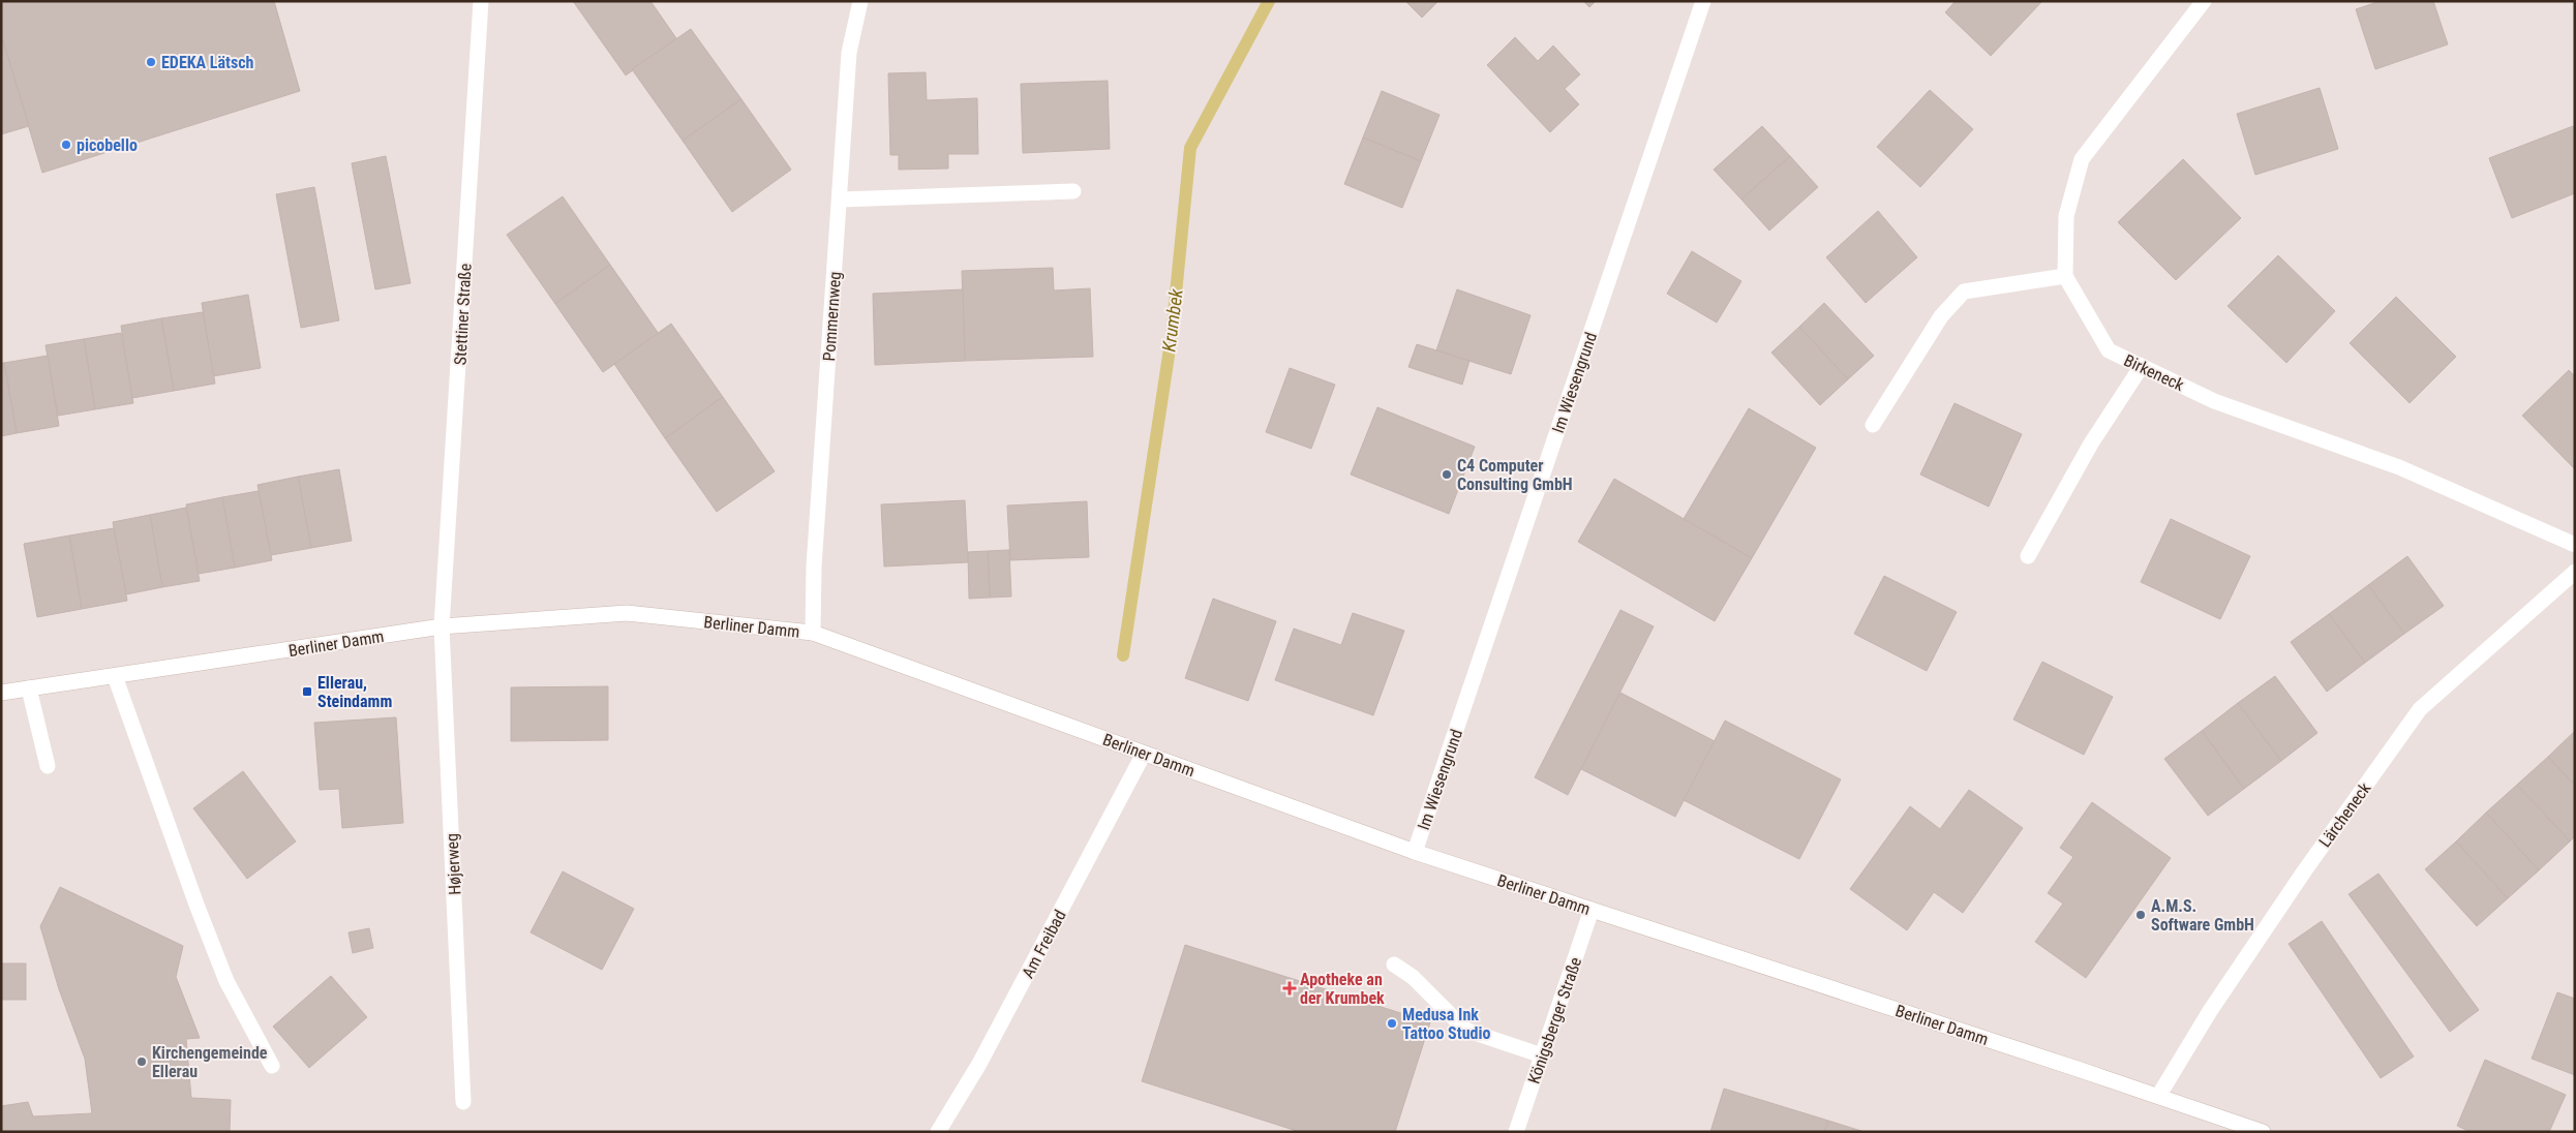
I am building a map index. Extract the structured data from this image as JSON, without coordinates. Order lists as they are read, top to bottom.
{
  "streets": {
    "street": [
      "Stettiner Straße",
      "Pommernweg",
      "Birkeneck",
      "Im Wiesengrund",
      "Berliner Damm",
      "Lärcheneck",
      "Højerweg",
      "Am Freibad",
      "Königsberger Straße"
    ]
  },
  "crossings": [
    ["Stettiner Straße", "Berliner Damm"],
    ["Stettiner Straße", "Højerweg"],
    ["Pommernweg", "Berliner Damm"],
    ["Im Wiesengrund", "Berliner Damm"],
    ["Berliner Damm", "Lärcheneck"],
    ["Berliner Damm", "Højerweg"],
    ["Berliner Damm", "Am Freibad"],
    ["Berliner Damm", "Königsberger Straße"]
  ],
  "water": ["Krumbek"],
  "places": {
    "other": [
      "EDEKA Lätsch",
      "picobello",
      "C4 Computer Consulting GmbH",
      "A.M.S. Software GmbH",
      "Medusa Ink Tattoo Studio",
      "Kirchengemeinde Ellerau"
    ],
    "transit": ["Ellerau, Steindamm"],
    "health": ["Apotheke an der Krumbek"]
  }
}
